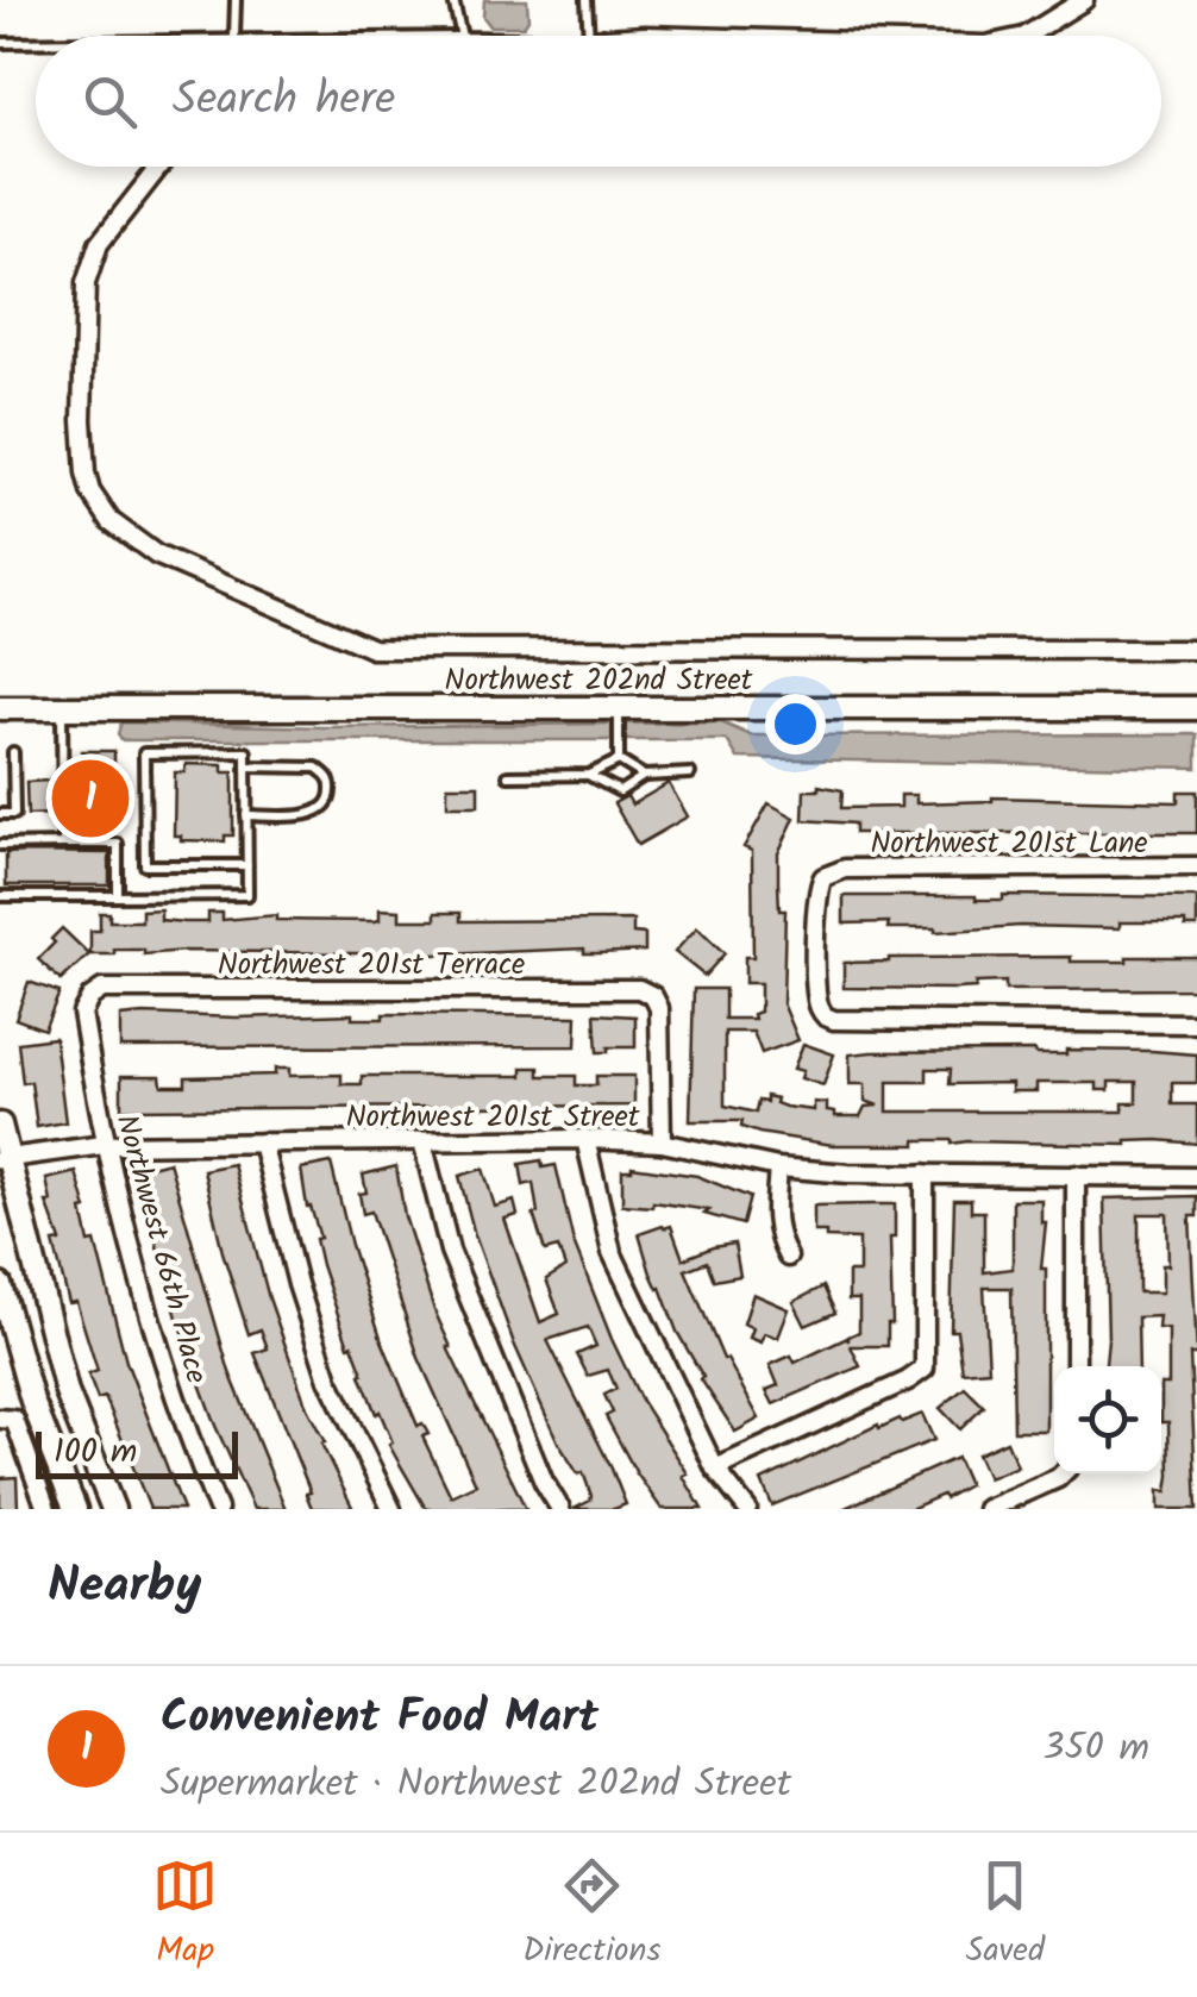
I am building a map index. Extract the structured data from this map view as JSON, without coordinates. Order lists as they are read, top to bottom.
{
  "streets": {
    "street": [
      "Northwest 202nd Street",
      "Northwest 201st Lane",
      "Northwest 201st Terrace",
      "Northwest 201st Street",
      "Northwest 66th Place"
    ]
  },
  "crossings": [
    ["Northwest 201st Terrace", "Northwest 201st Street"],
    ["Northwest 201st Terrace", "Northwest 66th Place"],
    ["Northwest 201st Street", "Northwest 66th Place"]
  ],
  "scale_bar": "100 m",
  "page": {
    "search": "Search here",
    "pins": "1",
    "scale": "100 m",
    "heading": "Nearby",
    "list": [
      {
        "mark": "1",
        "name": "Convenient Food Mart",
        "note": "Supermarket · Northwest 202nd Street",
        "value": "350 m"
      }
    ],
    "nav": ["Map", "Directions", "Saved"]
  }
}
